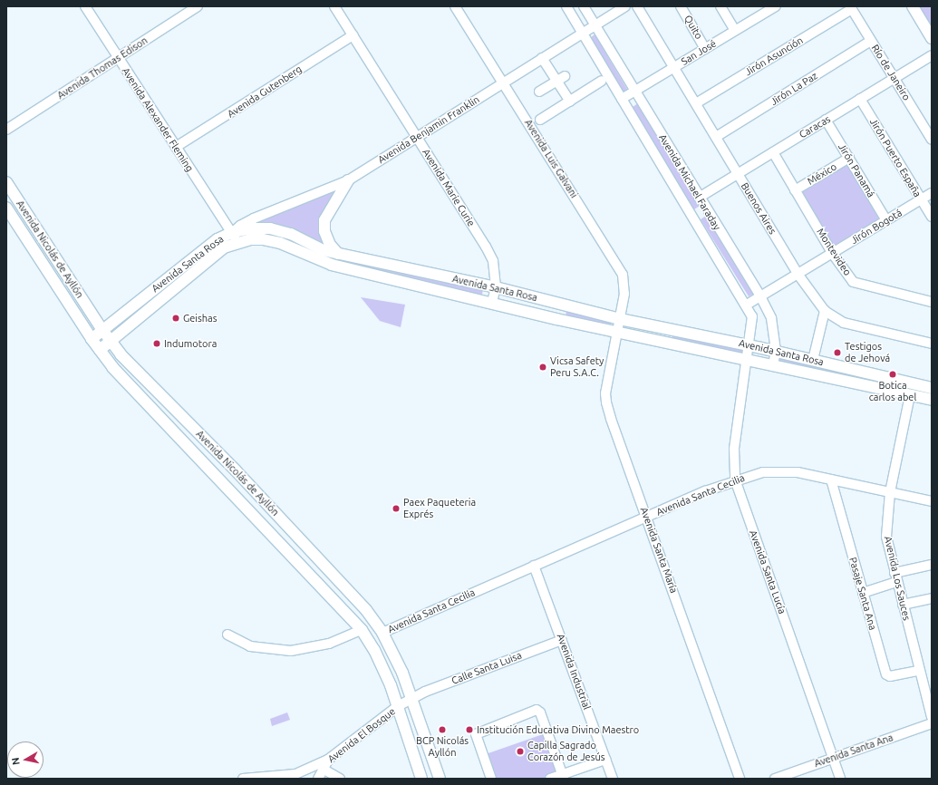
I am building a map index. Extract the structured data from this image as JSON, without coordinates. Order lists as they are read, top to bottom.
{
  "streets": {
    "main road": ["Avenida Nicolás de Ayllón", "Avenida Santa Rosa"],
    "street": [
      "Quito",
      "San José",
      "Jirón Asunción",
      "Avenida Thomas Edison",
      "Río de Janeiro",
      "Jirón La Paz",
      "Avenida Gutenberg",
      "Avenida Alexander Fleming",
      "Caracas",
      "Avenida Benjamin Franklin",
      "Jirón Puerto España",
      "Avenida Luis Galvani",
      "Jirón Panamá",
      "México",
      "Avenida Michael Faraday",
      "Avenida Marie Curie",
      "Buenos Aires",
      "Jirón Bogotá",
      "Montevideo",
      "Avenida Santa Cecilia",
      "Avenida Santa María",
      "Avenida Santa Lucía",
      "Avenida Los Sauces",
      "Pasaje Santa Ana",
      "Calle Santa Luisa",
      "Avenida Industrial",
      "Avenida El Bosque",
      "Avenida Santa Ana"
    ]
  },
  "crossings": [
    ["Quito", "San José"],
    ["San José", "Avenida Michael Faraday"],
    ["San José", "Buenos Aires"],
    ["Jirón Asunción", "Río de Janeiro"],
    ["Jirón Asunción", "Buenos Aires"],
    ["Avenida Thomas Edison", "Avenida Alexander Fleming"],
    ["Río de Janeiro", "Jirón La Paz"],
    ["Río de Janeiro", "Caracas"],
    ["Jirón La Paz", "Buenos Aires"],
    ["Avenida Gutenberg", "Avenida Alexander Fleming"],
    ["Avenida Gutenberg", "Avenida Marie Curie"],
    ["Avenida Alexander Fleming", "Avenida Benjamin Franklin"],
    ["Avenida Alexander Fleming", "Avenida Santa Rosa"],
    ["Caracas", "Jirón Puerto España"],
    ["Caracas", "Jirón Panamá"],
    ["Caracas", "Avenida Michael Faraday"],
    ["Caracas", "Buenos Aires"],
    ["Caracas", "Montevideo"],
    ["Avenida Benjamin Franklin", "Avenida Luis Galvani"],
    ["Avenida Benjamin Franklin", "Avenida Michael Faraday"],
    ["Avenida Benjamin Franklin", "Avenida Marie Curie"],
    ["Avenida Benjamin Franklin", "Avenida Santa Rosa"],
    ["Jirón Puerto España", "Jirón Bogotá"],
    ["Avenida Luis Galvani", "Avenida Santa Rosa"],
    ["Avenida Luis Galvani", "Avenida Santa María"],
    ["Jirón Panamá", "México"],
    ["Jirón Panamá", "Jirón Bogotá"],
    ["México", "Montevideo"],
    ["Avenida Michael Faraday", "Jirón Bogotá"],
    ["Avenida Michael Faraday", "Avenida Santa Rosa"],
    ["Avenida Michael Faraday", "Avenida Santa Lucía"],
    ["Avenida Marie Curie", "Avenida Santa Rosa"],
    ["Buenos Aires", "Jirón Bogotá"],
    ["Jirón Bogotá", "Montevideo"],
    ["Avenida Nicolás de Ayllón", "Avenida Santa Rosa"],
    ["Avenida Nicolás de Ayllón", "Avenida Santa Cecilia"],
    ["Avenida Nicolás de Ayllón", "Calle Santa Luisa"],
    ["Avenida Nicolás de Ayllón", "Avenida El Bosque"],
    ["Avenida Santa Rosa", "Avenida Santa María"],
    ["Avenida Santa Rosa", "Avenida Santa Lucía"],
    ["Avenida Santa Rosa", "Avenida Los Sauces"],
    ["Avenida Santa Cecilia", "Avenida Santa María"],
    ["Avenida Santa Cecilia", "Avenida Santa Lucía"],
    ["Avenida Santa Cecilia", "Avenida Los Sauces"],
    ["Avenida Santa Cecilia", "Pasaje Santa Ana"],
    ["Avenida Santa Cecilia", "Avenida Industrial"],
    ["Avenida Santa Lucía", "Avenida Santa Ana"],
    ["Avenida Los Sauces", "Pasaje Santa Ana"],
    ["Calle Santa Luisa", "Avenida Industrial"],
    ["Calle Santa Luisa", "Avenida El Bosque"]
  ],
  "places": [
    "Geishas",
    "Indumotora",
    "Testigos de Jehová",
    "Vicsa Safety Peru S.A.C.",
    "Botica carlos abel",
    "Paex Paqueteria Exprés",
    "BCP Nicolás Ayllón",
    "Institución Educativa Divino Maestro",
    "Capilla Sagrado Corazón de Jesús"
  ],
  "north": "left"
}
